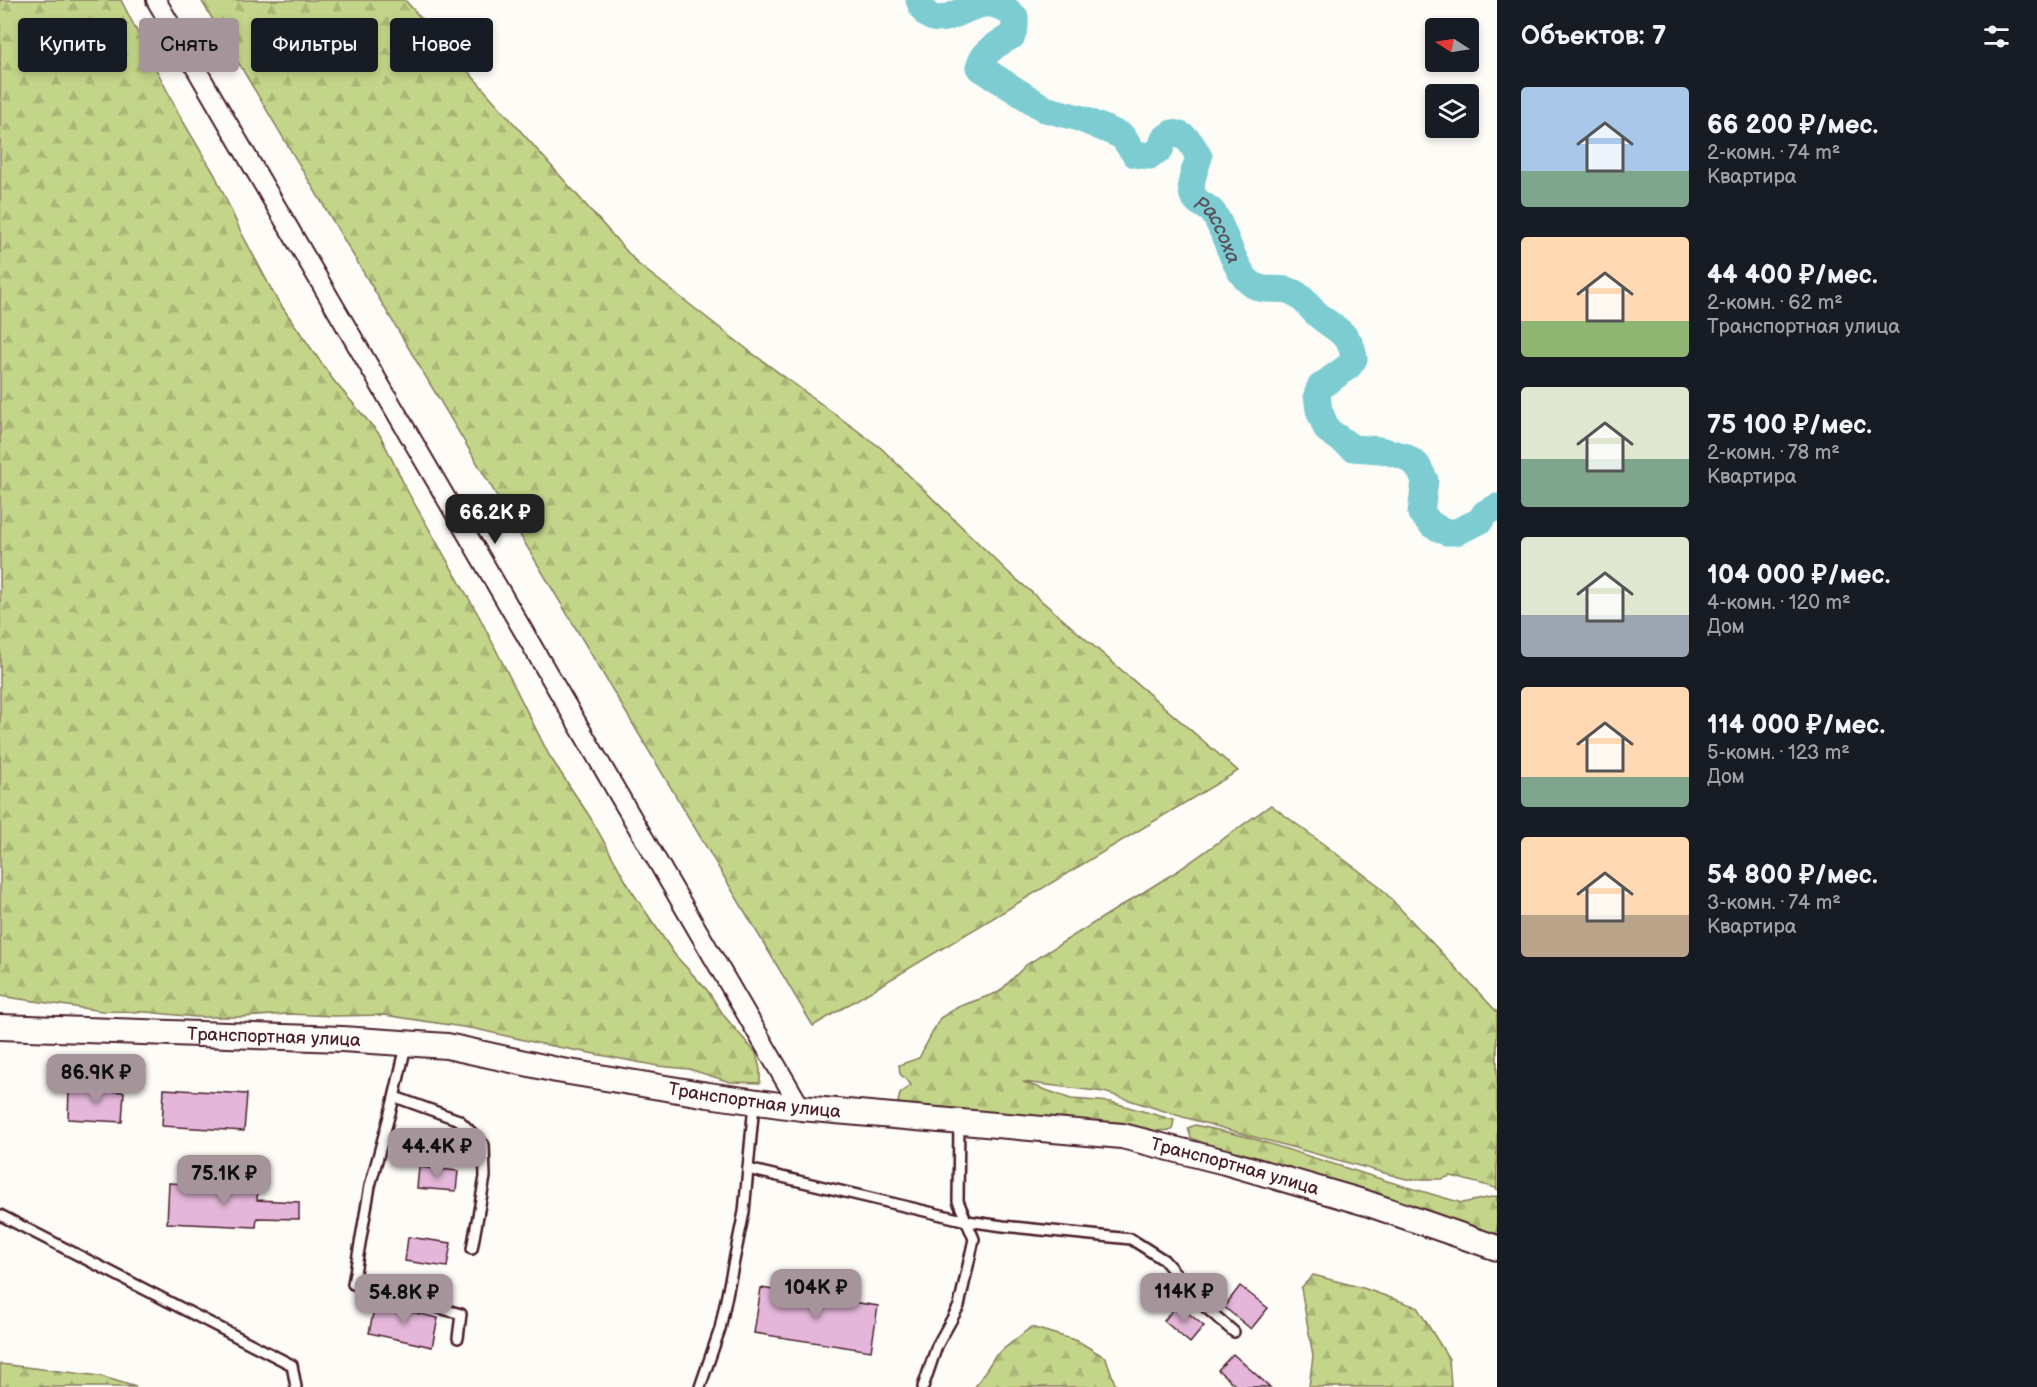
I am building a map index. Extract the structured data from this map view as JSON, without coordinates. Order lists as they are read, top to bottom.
{
  "streets": {
    "main road": ["Транспортная улица"]
  },
  "water": ["Рассоха"],
  "north": "left",
  "page": {
    "heading": "Объектов: 7",
    "chip": [
      "Купить",
      "Снять",
      "Фильтры",
      "Новое"
    ],
    "list": [
      {
        "name": "66 200 ₽/мес.",
        "note": "2-комн. · 74 m² · Квартира"
      },
      {
        "name": "44 400 ₽/мес.",
        "note": "2-комн. · 62 m² · Транспортная улица"
      },
      {
        "name": "75 100 ₽/мес.",
        "note": "2-комн. · 78 m² · Квартира"
      },
      {
        "name": "104 000 ₽/мес.",
        "note": "4-комн. · 120 m² · Дом"
      },
      {
        "name": "114 000 ₽/мес.",
        "note": "5-комн. · 123 m² · Дом"
      },
      {
        "name": "54 800 ₽/мес.",
        "note": "3-комн. · 74 m² · Квартира"
      }
    ],
    "price": [
      "66.2K ₽",
      "86.9K ₽",
      "44.4K ₽",
      "75.1K ₽",
      "104K ₽",
      "114K ₽",
      "54.8K ₽"
    ]
  }
}
